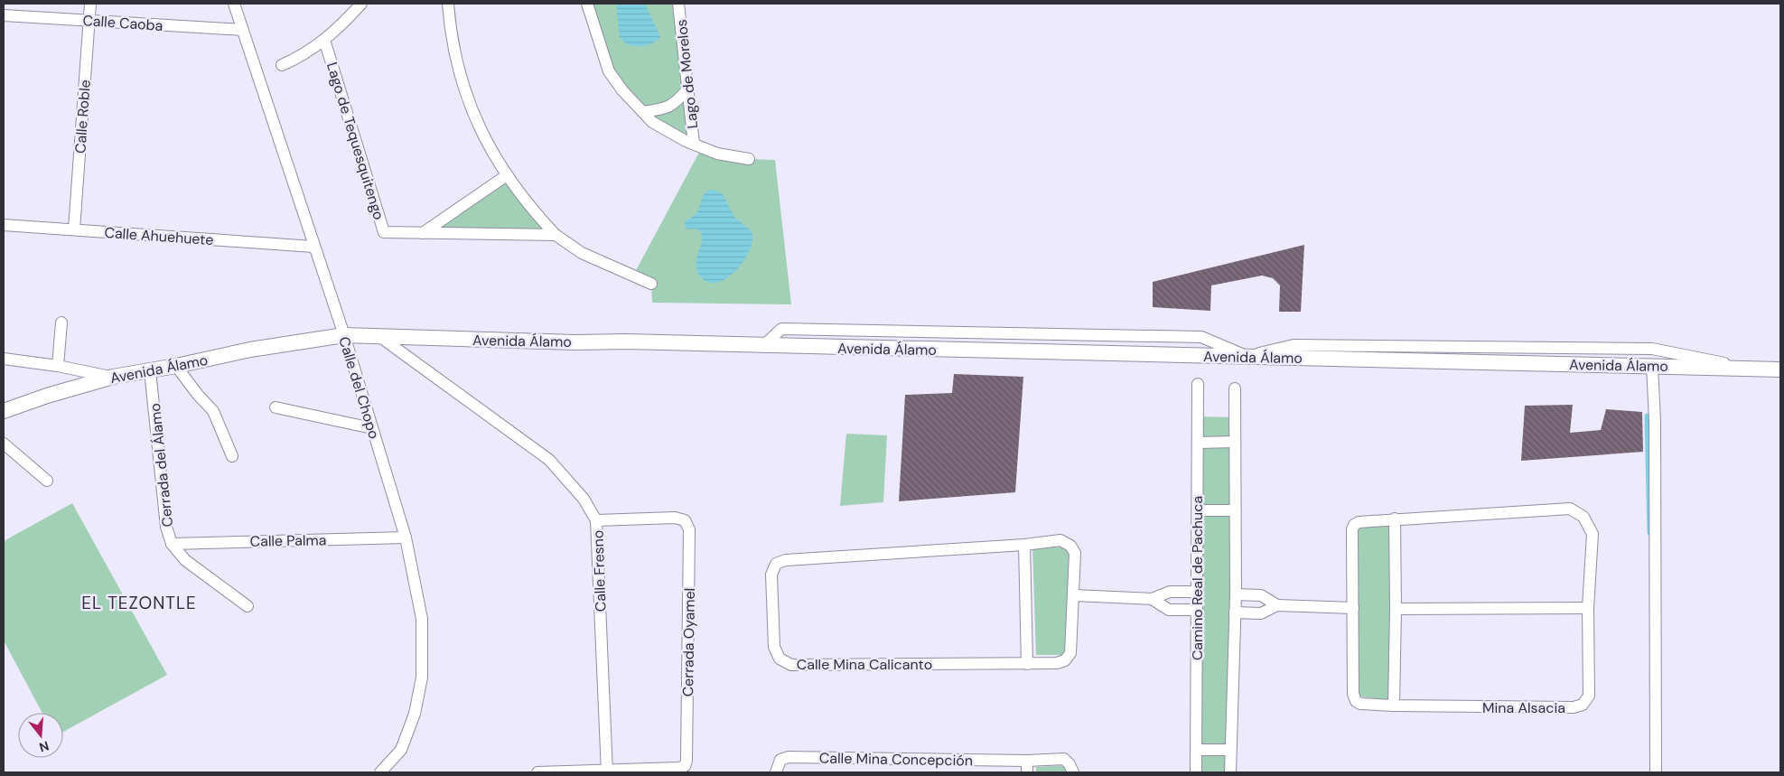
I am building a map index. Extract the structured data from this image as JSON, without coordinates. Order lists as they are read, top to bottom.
{
  "streets": {
    "street": [
      "Calle Caoba",
      "Lago de Morelos",
      "Calle Roble",
      "Lago de Tequesquitengo",
      "Calle Ahuehuete",
      "Avenida Álamo",
      "Calle del Chopo",
      "Cerrada del Álamo",
      "Calle Palma",
      "Calle Fresno",
      "Camino Real de Pachuca",
      "Cerrada Oyamel",
      "Calle Mina Calicanto",
      "Mina Alsacia",
      "Calle Mina Concepción"
    ]
  },
  "crossings": [
    ["Calle Caoba", "Calle Roble"],
    ["Calle Caoba", "Calle del Chopo"],
    ["Calle Roble", "Calle Ahuehuete"],
    ["Calle Ahuehuete", "Calle del Chopo"],
    ["Avenida Álamo", "Calle del Chopo"],
    ["Avenida Álamo", "Cerrada del Álamo"],
    ["Avenida Álamo", "Calle Fresno"],
    ["Calle del Chopo", "Calle Palma"],
    ["Cerrada del Álamo", "Calle Palma"],
    ["Calle Fresno", "Cerrada Oyamel"]
  ],
  "districts": ["EL TEZONTLE"],
  "north": "bottom"
}
